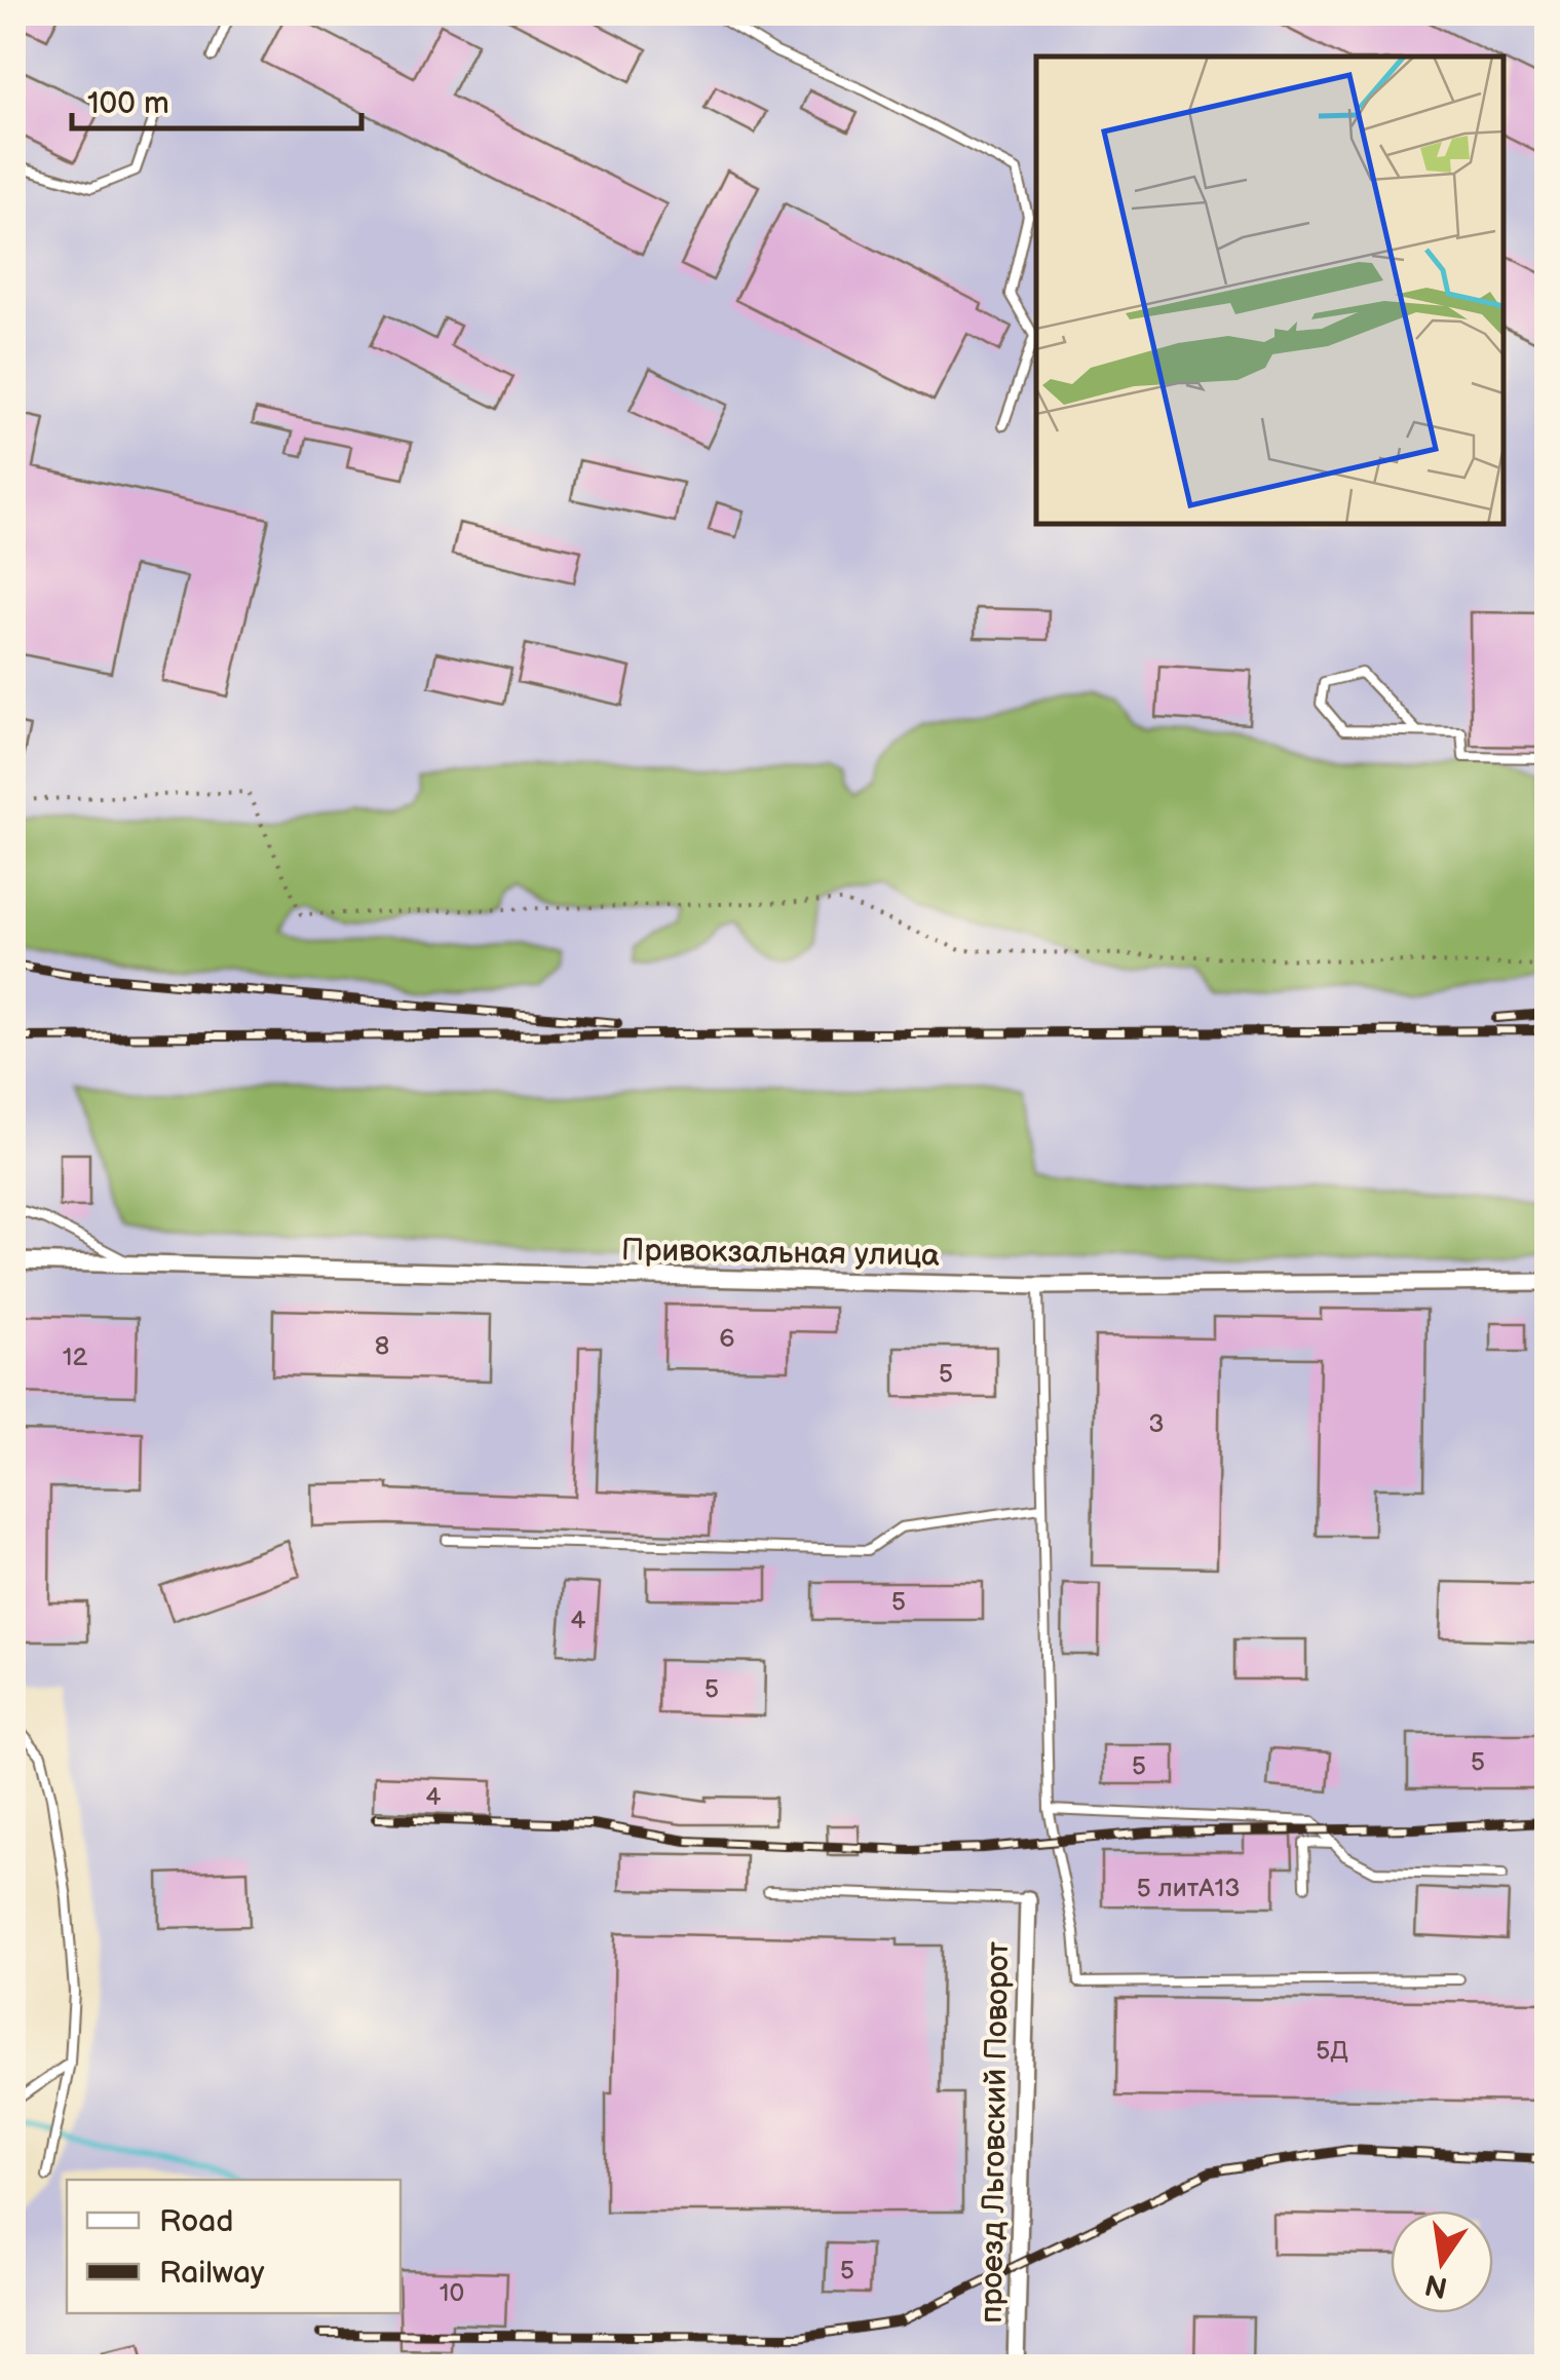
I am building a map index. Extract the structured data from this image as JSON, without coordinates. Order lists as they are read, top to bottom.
{
  "streets": {
    "street": ["Привокзальная улица", "проезд Льговский Поворот"]
  },
  "house_numbers": [
    "6",
    "8",
    "12",
    "5",
    "3",
    "5",
    "4",
    "5",
    "5",
    "5",
    "4",
    "5 литА13",
    "5Д",
    "5",
    "10"
  ],
  "legend": ["Road", "Railway"],
  "scale_bar": "100 m",
  "north": "bottom"
}
